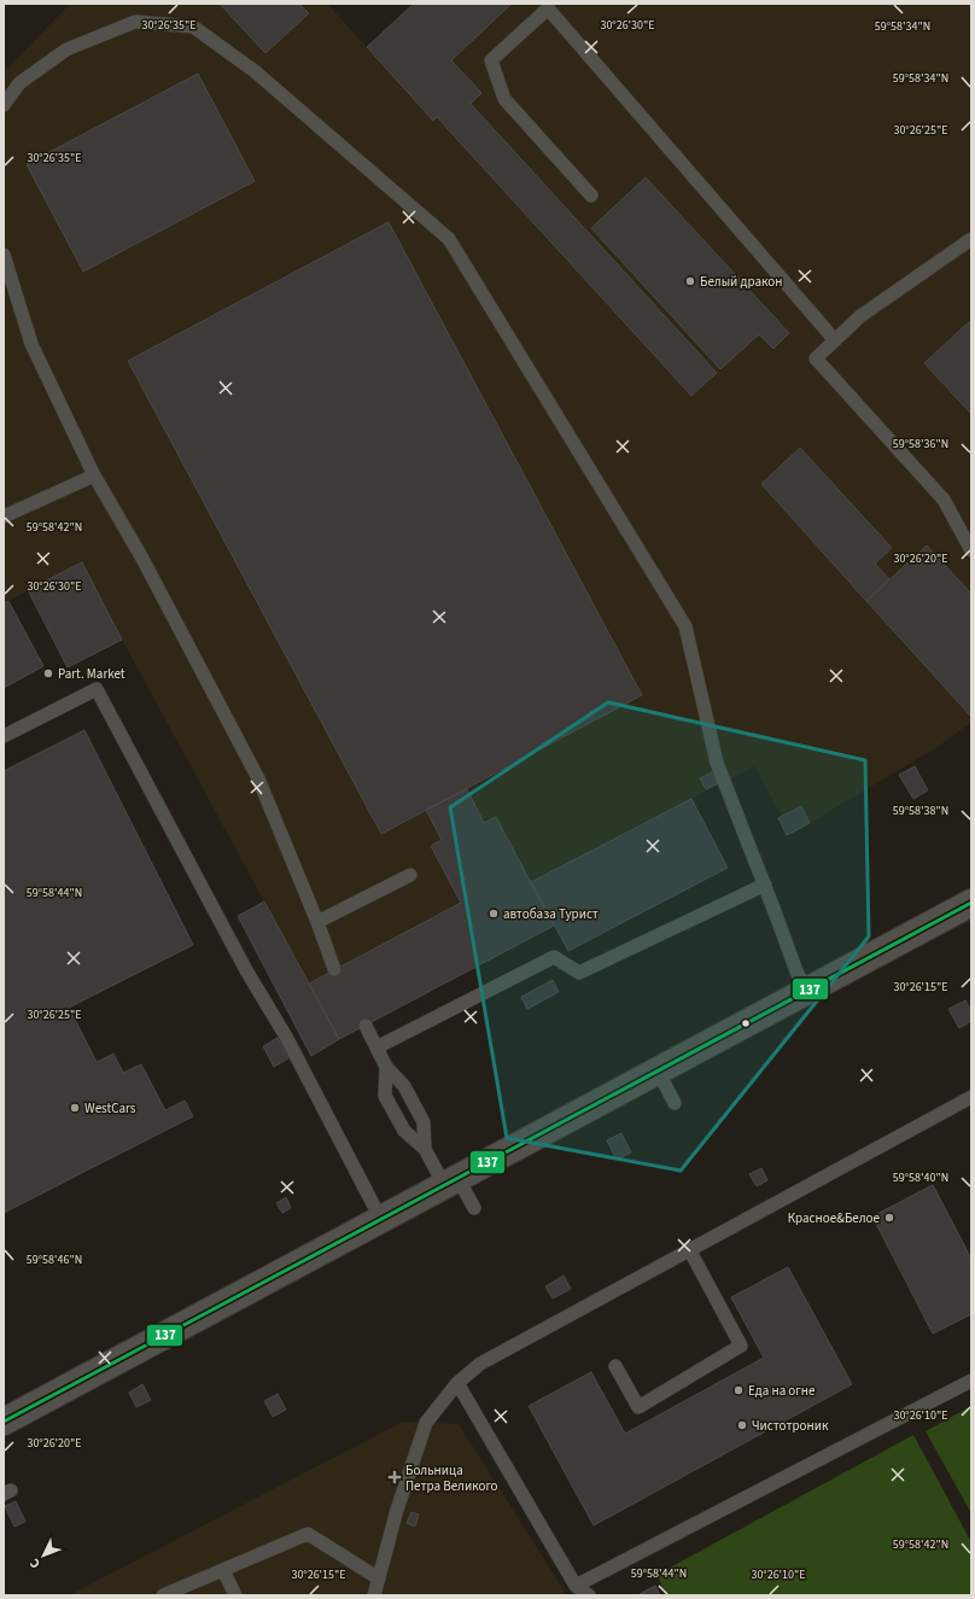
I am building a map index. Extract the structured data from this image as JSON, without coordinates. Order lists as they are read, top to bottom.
{
  "places": {
    "other": [
      "Белый дракон",
      "Part. Market",
      "автобаза Турист",
      "WestCars",
      "Красное&Белое",
      "Еда на огне",
      "Чистотроник"
    ],
    "health": ["Больница Петра Великого"]
  },
  "lines": ["transit line 137"],
  "north": "bottom left",
  "coordinates": [
    "30°26'35\"E",
    "30°26'30\"E",
    "59°58'34\"N",
    "30°26'25\"E",
    "59°58'36\"N",
    "59°58'42\"N",
    "30°26'20\"E",
    "59°58'38\"N",
    "59°58'44\"N",
    "30°26'15\"E",
    "59°58'40\"N",
    "59°58'46\"N",
    "30°26'10\"E"
  ]
}
